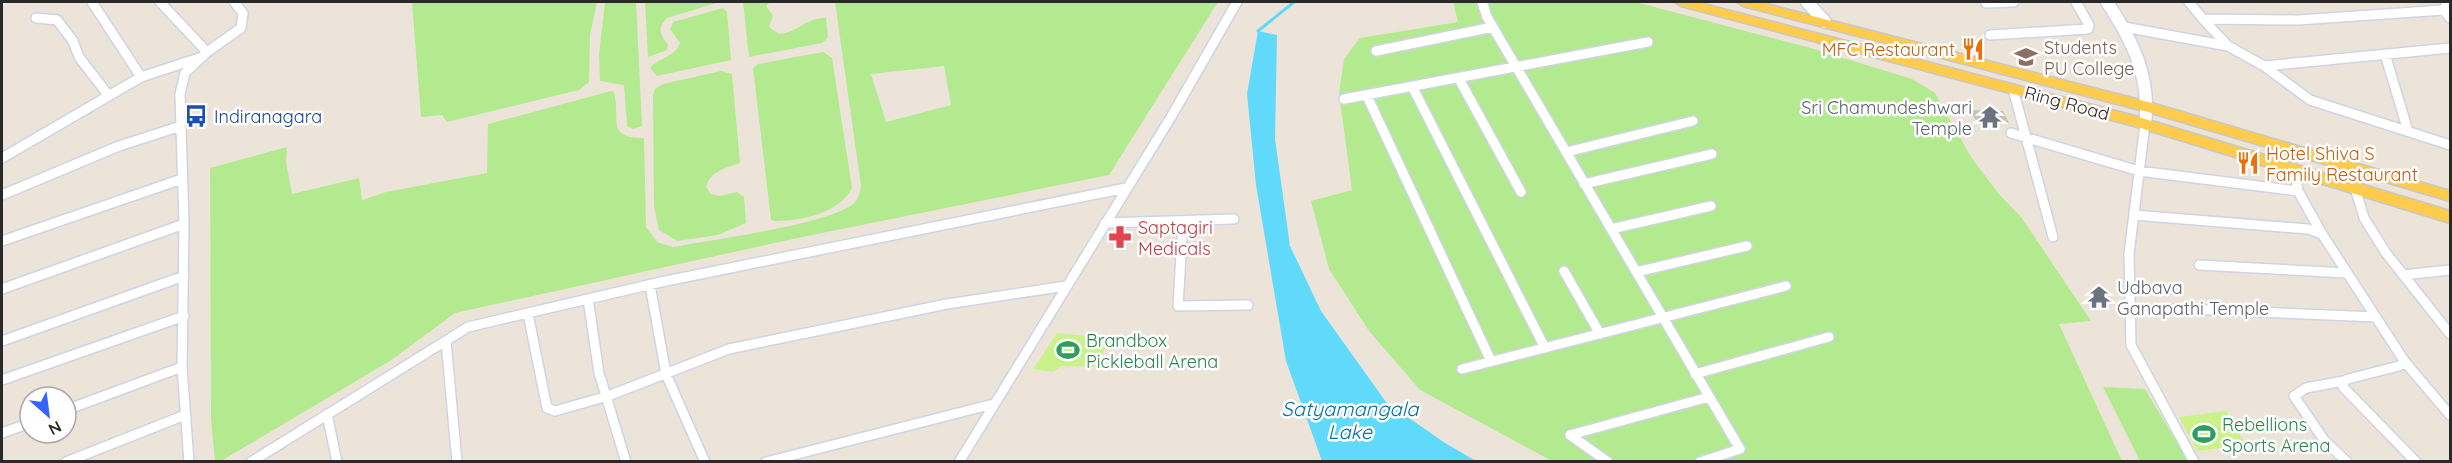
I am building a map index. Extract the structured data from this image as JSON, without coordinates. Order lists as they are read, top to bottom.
{
  "streets": {
    "main road": ["Ring Road"]
  },
  "water": ["Satyamangala Lake"],
  "places": {
    "restaurant": ["MFC Restaurant", "Hotel Shiva S Family Restaurant"],
    "school or university": ["Students PU College"],
    "bus stop": ["Indiranagara"],
    "temple": ["Sri Chamundeshwari Temple", "Udbava Ganapathi Temple"],
    "pharmacy": ["Saptagiri Medicals"],
    "sports": ["Brandbox Pickleball Arena", "Rebellions Sports Arena"]
  },
  "north": "bottom right"
}
